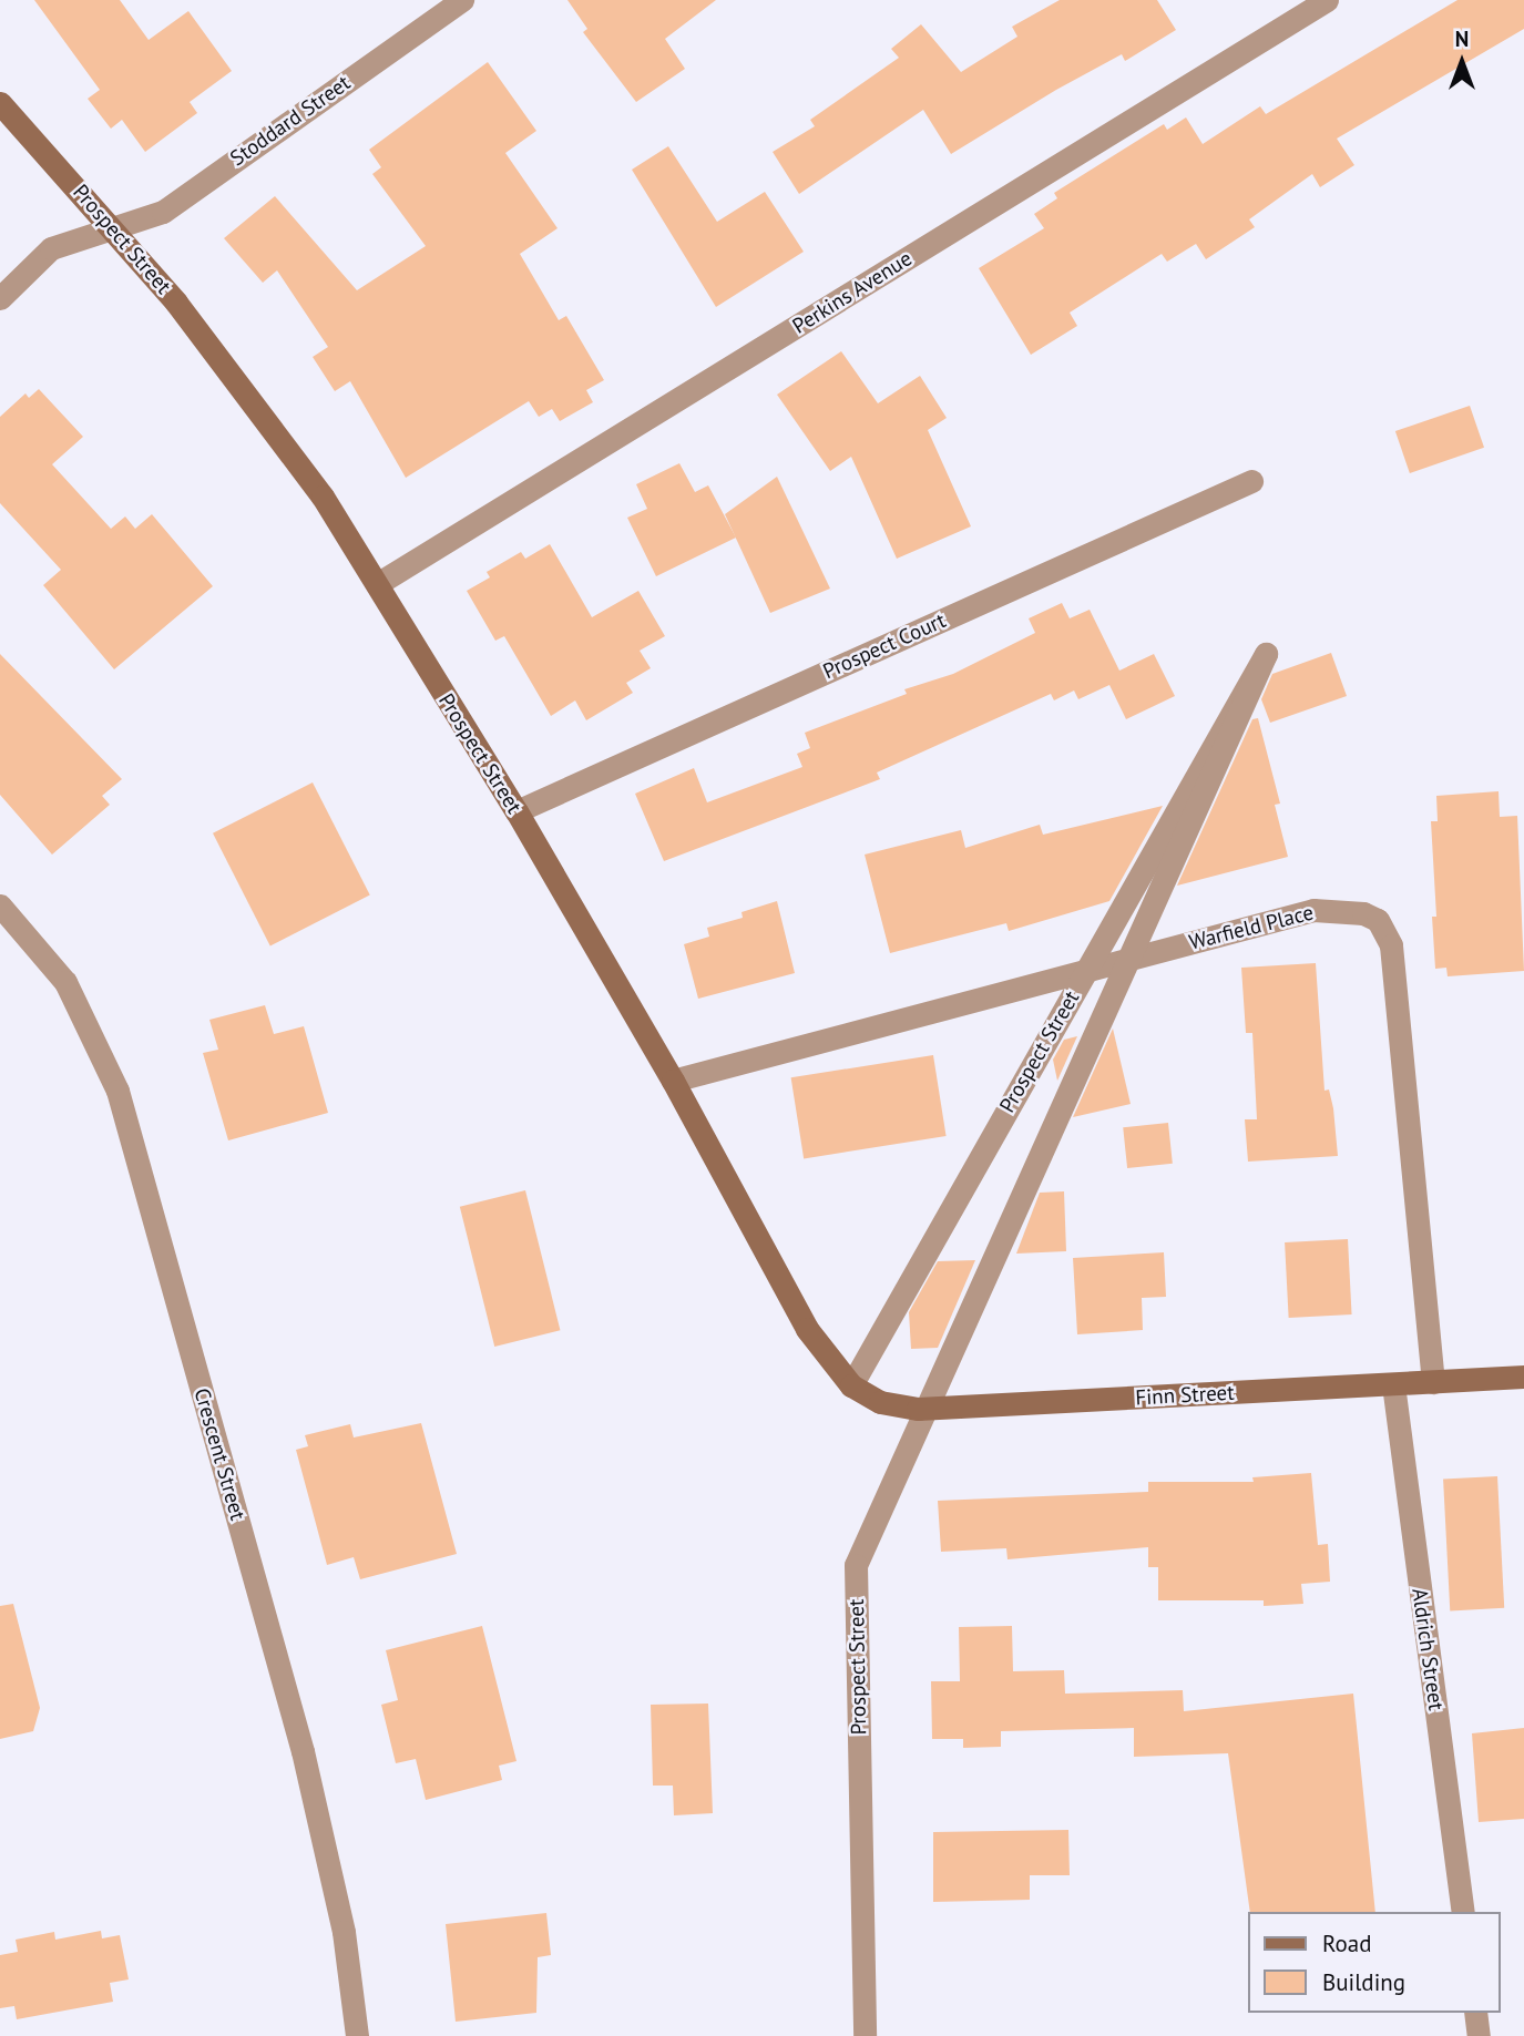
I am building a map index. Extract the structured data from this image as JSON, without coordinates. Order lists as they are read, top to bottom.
{
  "streets": {
    "main road": ["Prospect Street", "Finn Street"],
    "street": [
      "Stoddard Street",
      "Perkins Avenue",
      "Prospect Court",
      "Warfield Place",
      "Crescent Street",
      "Aldrich Street"
    ]
  },
  "crossings": [
    ["Stoddard Street", "Prospect Street"],
    ["Prospect Street", "Perkins Avenue"],
    ["Prospect Street", "Prospect Court"],
    ["Prospect Street", "Warfield Place"],
    ["Prospect Street", "Finn Street"],
    ["Warfield Place", "Finn Street"],
    ["Finn Street", "Aldrich Street"]
  ],
  "legend": ["Road", "Building"],
  "north": "top"
}
